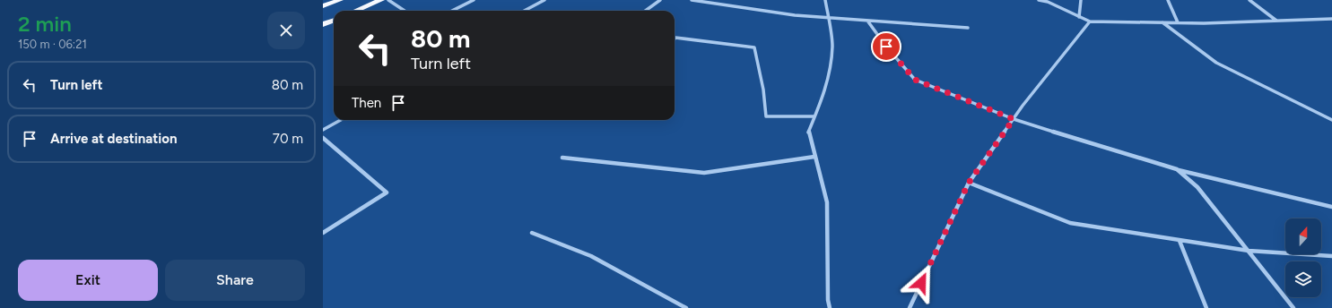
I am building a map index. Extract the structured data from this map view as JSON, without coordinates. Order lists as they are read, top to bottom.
{
  "north": "top",
  "page": {
    "heading": ["2 min", "150 m · 06:21"],
    "turn": ["80 m", "Turn left"],
    "list": [
      {
        "name": "Turn left",
        "value": "80 m"
      },
      {
        "name": "Arrive at destination",
        "value": "70 m"
      }
    ],
    "then": "Then",
    "buttons": ["Exit", "Share"]
  }
}
